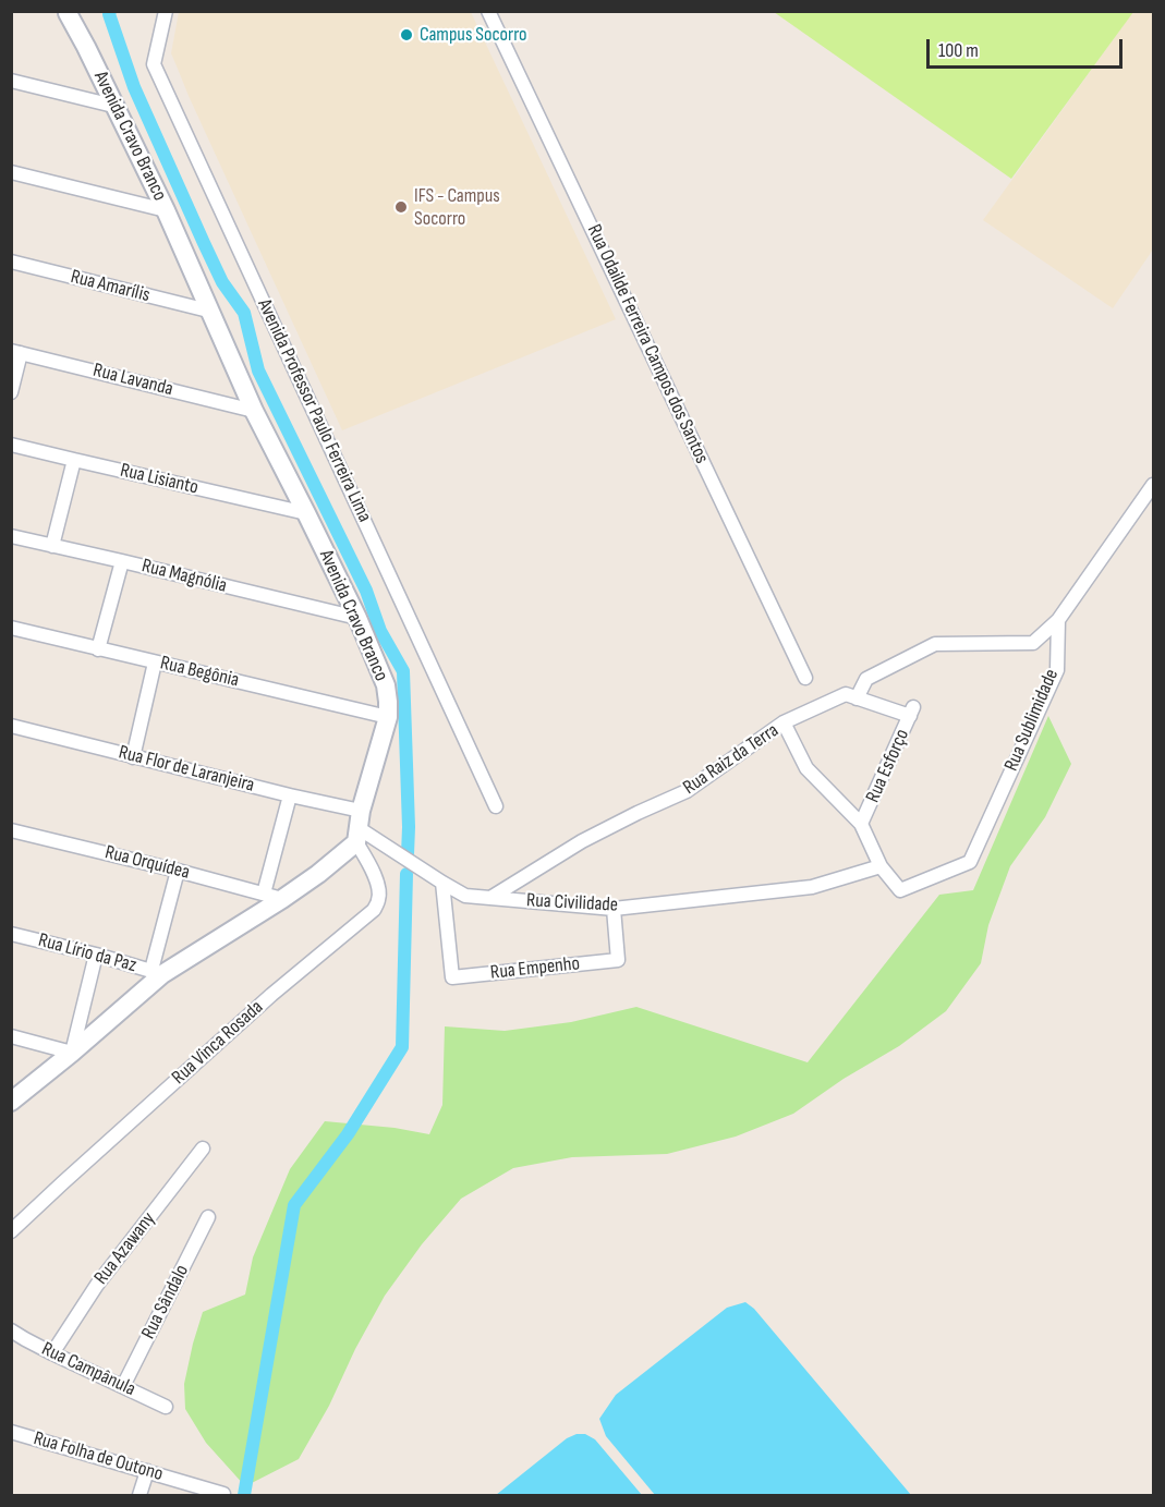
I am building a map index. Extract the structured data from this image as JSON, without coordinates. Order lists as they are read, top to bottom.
{
  "streets": {
    "street": [
      "Avenida Cravo Branco",
      "Rua Amarílis",
      "Rua Odailde Ferreira Campos dos Santos",
      "Rua Lavanda",
      "Avenida Professor Paulo Ferreira Lima",
      "Rua Lisianto",
      "Rua Magnólia",
      "Rua Begônia",
      "Rua Sublimidade",
      "Rua Raiz da Terra",
      "Rua Esforço",
      "Rua Flor de Laranjeira",
      "Rua Orquídea",
      "Rua Civilidade",
      "Rua Lírio da Paz",
      "Rua Empenho",
      "Rua Vinca Rosada",
      "Rua Azawany",
      "Rua Sândalo",
      "Rua Campânula",
      "Rua Folha de Outono"
    ]
  },
  "crossings": [
    ["Avenida Cravo Branco", "Rua Amarílis"],
    ["Avenida Cravo Branco", "Rua Lavanda"],
    ["Avenida Cravo Branco", "Rua Lisianto"],
    ["Avenida Cravo Branco", "Rua Magnólia"],
    ["Avenida Cravo Branco", "Rua Begônia"],
    ["Avenida Cravo Branco", "Rua Flor de Laranjeira"],
    ["Avenida Cravo Branco", "Rua Civilidade"],
    ["Avenida Cravo Branco", "Rua Vinca Rosada"],
    ["Rua Sublimidade", "Rua Civilidade"],
    ["Rua Raiz da Terra", "Rua Esforço"],
    ["Rua Raiz da Terra", "Rua Civilidade"],
    ["Rua Flor de Laranjeira", "Rua Civilidade"],
    ["Rua Flor de Laranjeira", "Rua Vinca Rosada"],
    ["Rua Civilidade", "Rua Empenho"],
    ["Rua Civilidade", "Rua Vinca Rosada"],
    ["Rua Azawany", "Rua Campânula"],
    ["Rua Sândalo", "Rua Campânula"]
  ],
  "places": ["Campus Socorro", "IFS - Campus Socorro"],
  "scale_bar": "100 m"
}
